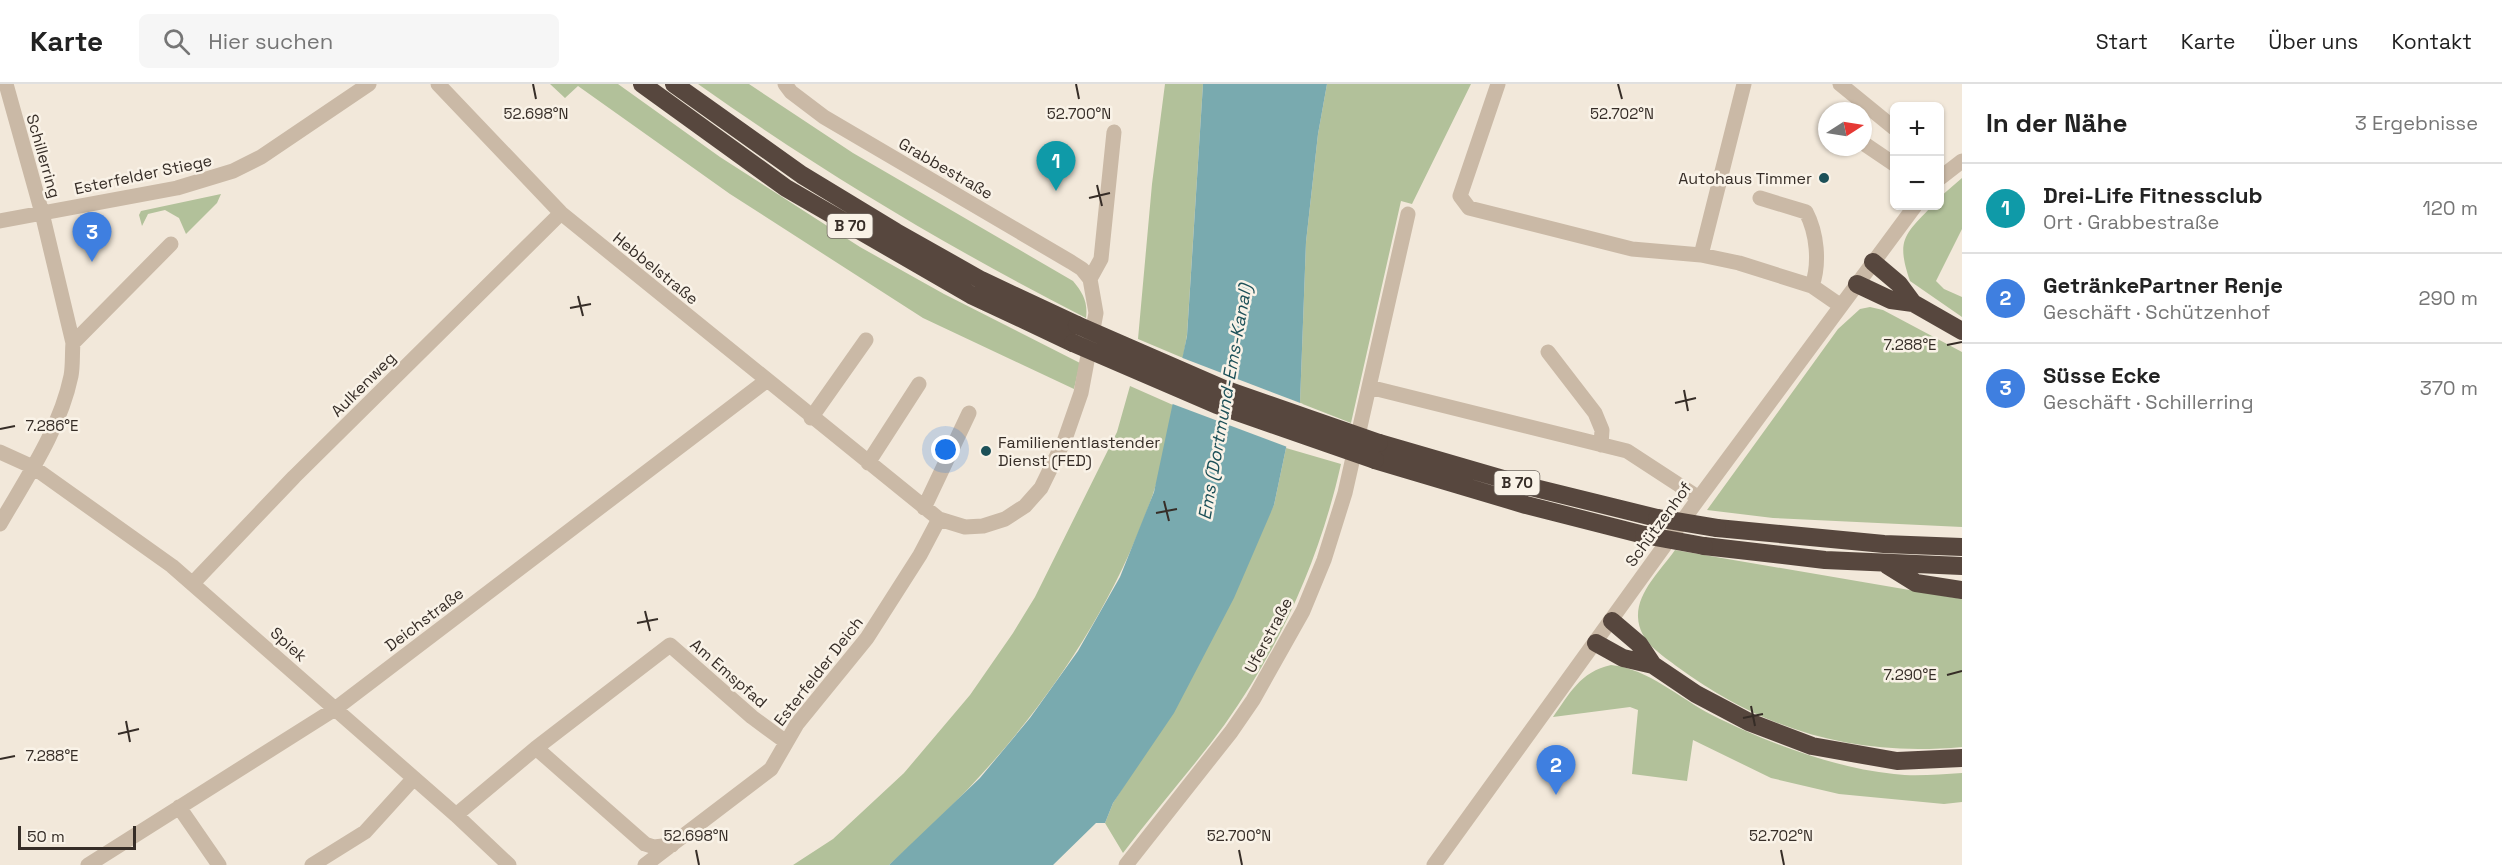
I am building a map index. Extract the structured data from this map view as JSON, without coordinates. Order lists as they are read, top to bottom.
{
  "streets": {
    "highway": ["B 70"],
    "street": [
      "Schillerring",
      "Grabbestraße",
      "Esterfelder Stiege",
      "Hebbelstraße",
      "Aulkenweg",
      "Schützenhof",
      "Deichstraße",
      "Uferstraße",
      "Spiek",
      "Esterfelder Deich",
      "Am Emspfad"
    ]
  },
  "crossings": [
    ["Schillerring", "Esterfelder Stiege"],
    ["Hebbelstraße", "Aulkenweg"],
    ["Hebbelstraße", "Deichstraße"],
    ["Hebbelstraße", "Esterfelder Deich"],
    ["Aulkenweg", "Spiek"],
    ["Deichstraße", "Spiek"],
    ["Spiek", "Am Emspfad"],
    ["Esterfelder Deich", "Am Emspfad"]
  ],
  "water": ["Ems (Dortmund-Ems-Kanal)"],
  "places": ["Autohaus Timmer", "Familienentlastender Dienst (FED)"],
  "scale_bar": "50 m",
  "north": "right",
  "page": {
    "header": "Karte",
    "search": "Hier suchen",
    "nav": [
      "Start",
      "Karte",
      "Über uns",
      "Kontakt"
    ],
    "heading": ["In der Nähe", "3 Ergebnisse"],
    "map_buttons": ["+", "−"],
    "pins": ["1", "3", "2"],
    "list": [
      {
        "mark": "1",
        "name": "Drei-Life Fitnessclub",
        "note": "Ort · Grabbestraße",
        "value": "120 m"
      },
      {
        "mark": "2",
        "name": "GetränkePartner Renje",
        "note": "Geschäft · Schützenhof",
        "value": "290 m"
      },
      {
        "mark": "3",
        "name": "Süsse Ecke",
        "note": "Geschäft · Schillerring",
        "value": "370 m"
      }
    ],
    "scale": "50 m"
  },
  "coordinates": [
    "52.698°N",
    "52.700°N",
    "52.702°N",
    "7.288°E",
    "7.286°E",
    "7.290°E"
  ]
}
